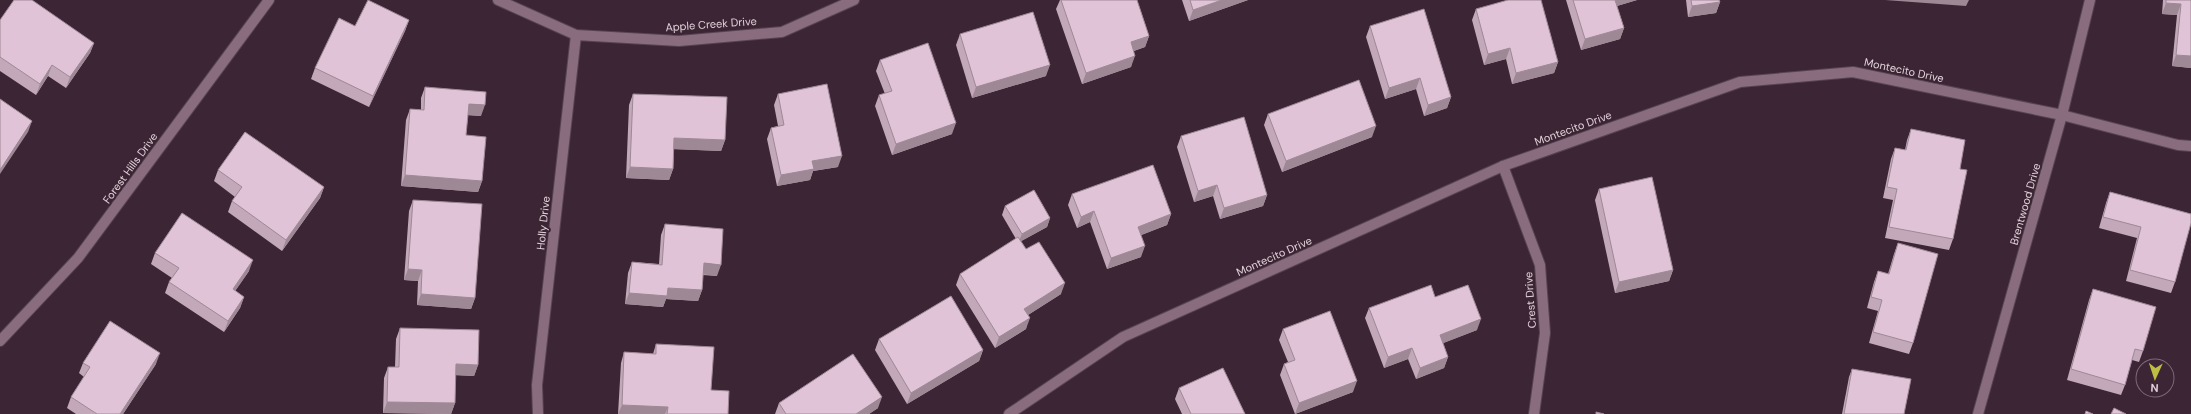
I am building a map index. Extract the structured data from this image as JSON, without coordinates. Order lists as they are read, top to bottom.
{
  "streets": {
    "street": [
      "Apple Creek Drive",
      "Montecito Drive",
      "Forest Hills Drive",
      "Brentwood Drive",
      "Holly Drive",
      "Crest Drive"
    ]
  },
  "crossings": [
    ["Apple Creek Drive", "Holly Drive"],
    ["Montecito Drive", "Brentwood Drive"],
    ["Montecito Drive", "Crest Drive"]
  ],
  "north": "bottom"
}
